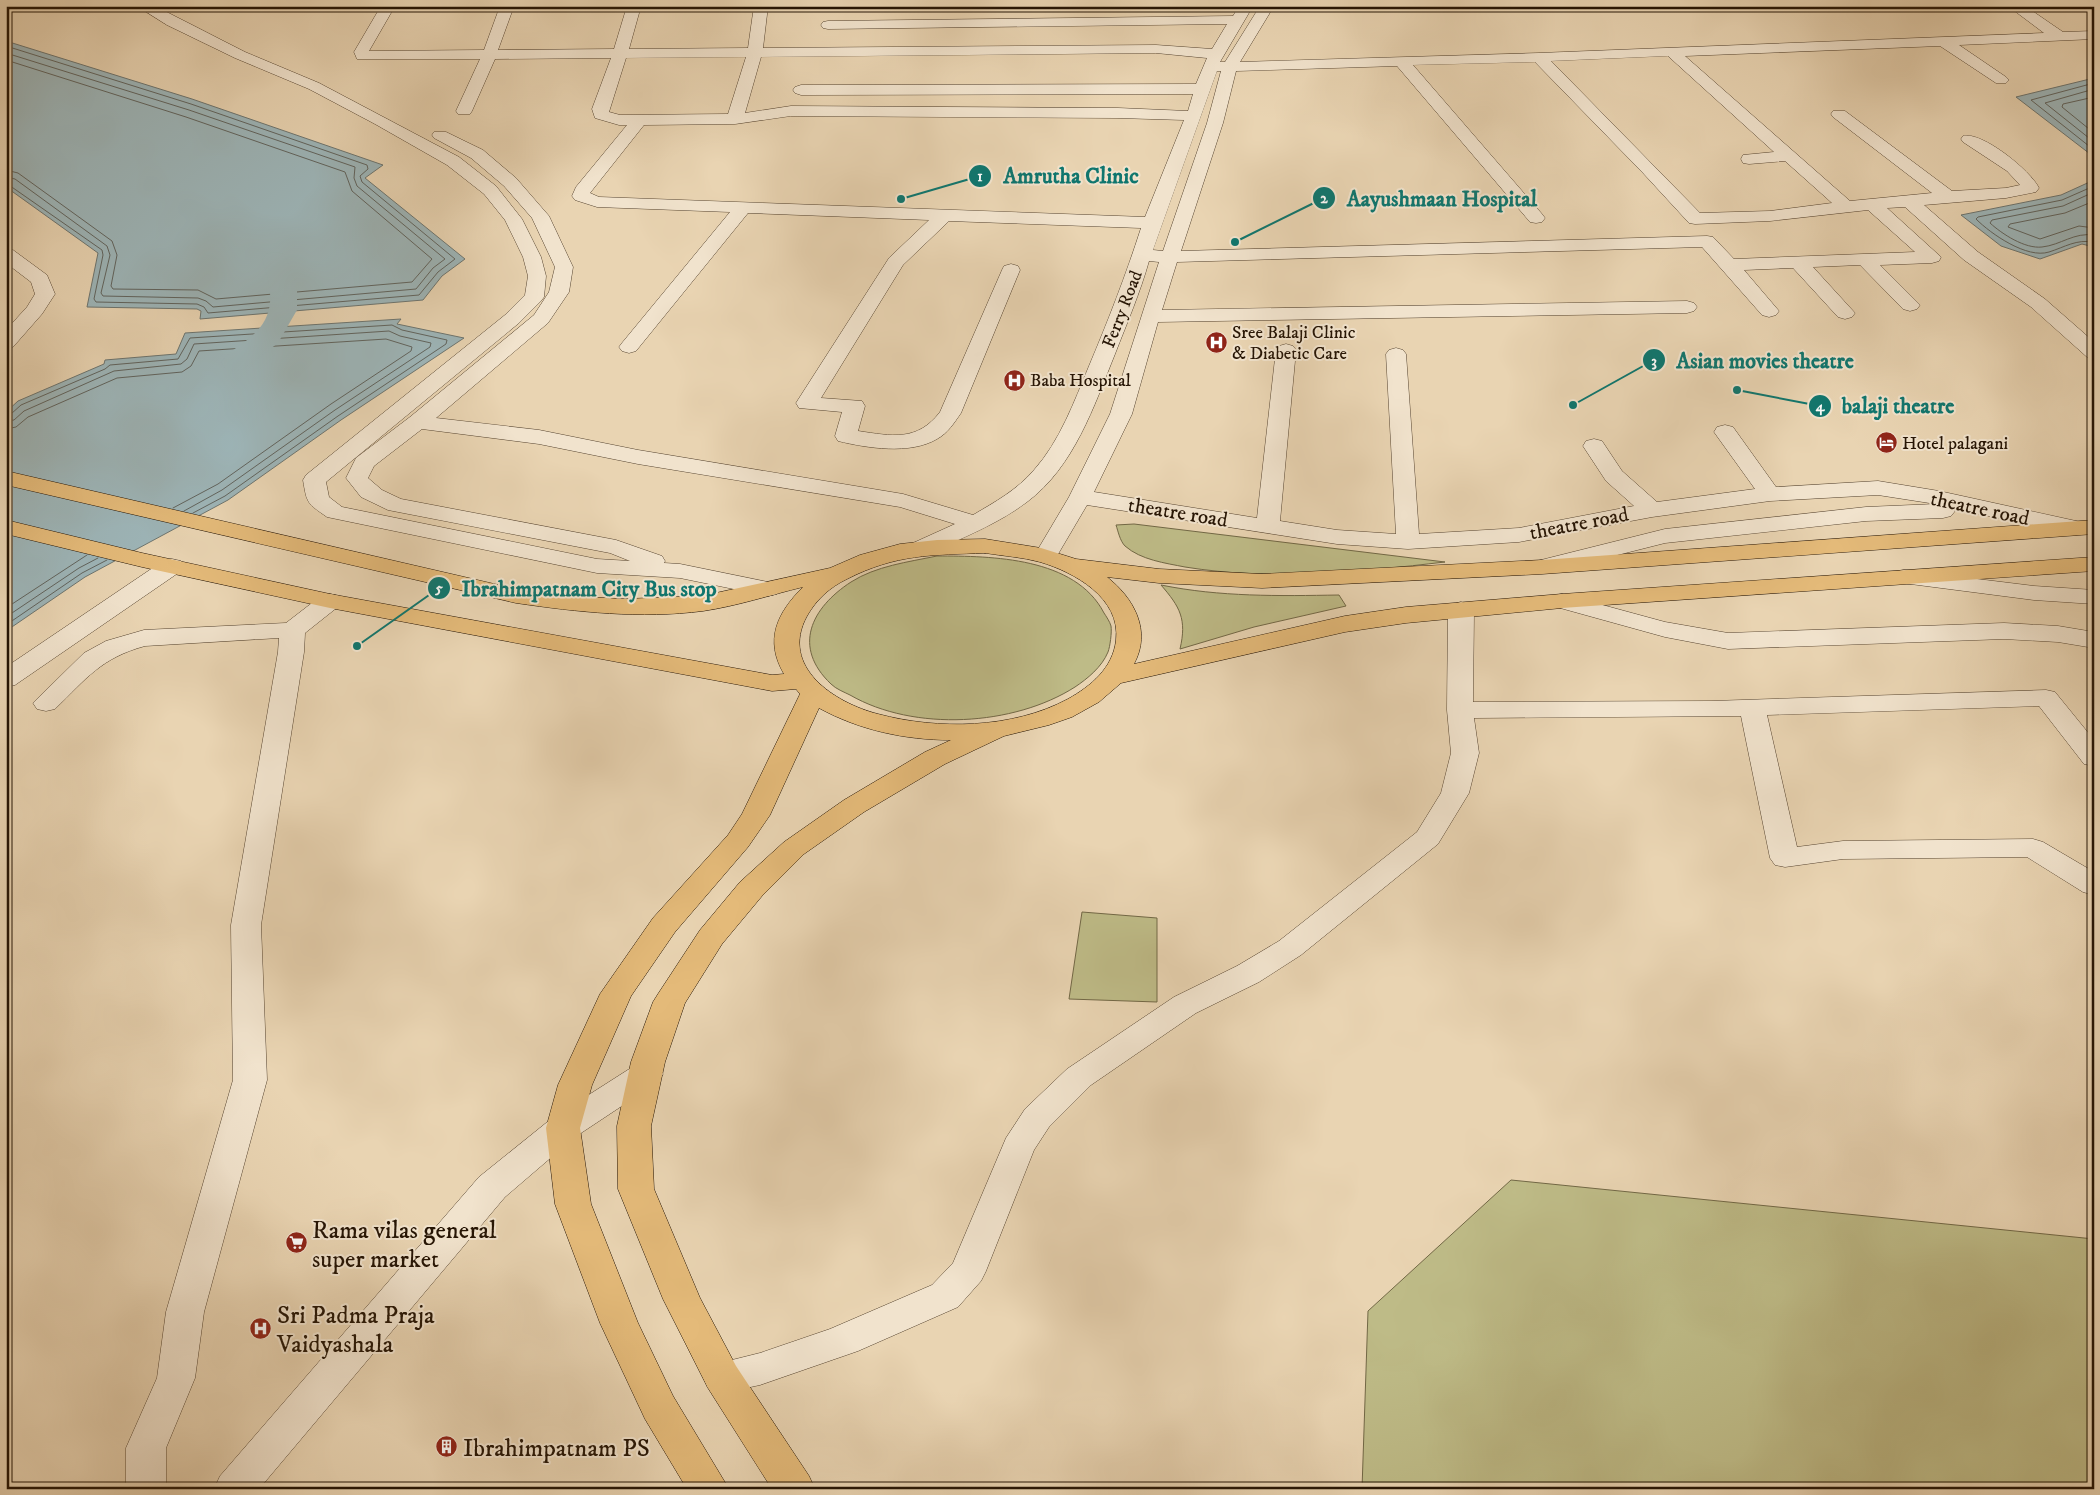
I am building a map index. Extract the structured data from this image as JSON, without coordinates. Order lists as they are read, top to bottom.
{
  "streets": {
    "street": ["Ferry Road", "theatre road"]
  },
  "crossings": [
    ["Ferry Road", "theatre road"]
  ],
  "places": {
    "other": [
      "Amrutha Clinic",
      "Aayushmaan Hospital",
      "balaji theatre",
      "Asian movies theatre",
      "Ibrahimpatnam City Bus stop"
    ],
    "hospital": ["Sree Balaji Clinic & Diabetic Care", "Baba Hospital", "Sri Padma Praja Vaidyashala"],
    "hotel": ["Hotel palagani"],
    "supermarket": ["Rama vilas general super market"],
    "building": ["Ibrahimpatnam PS"]
  }
}
